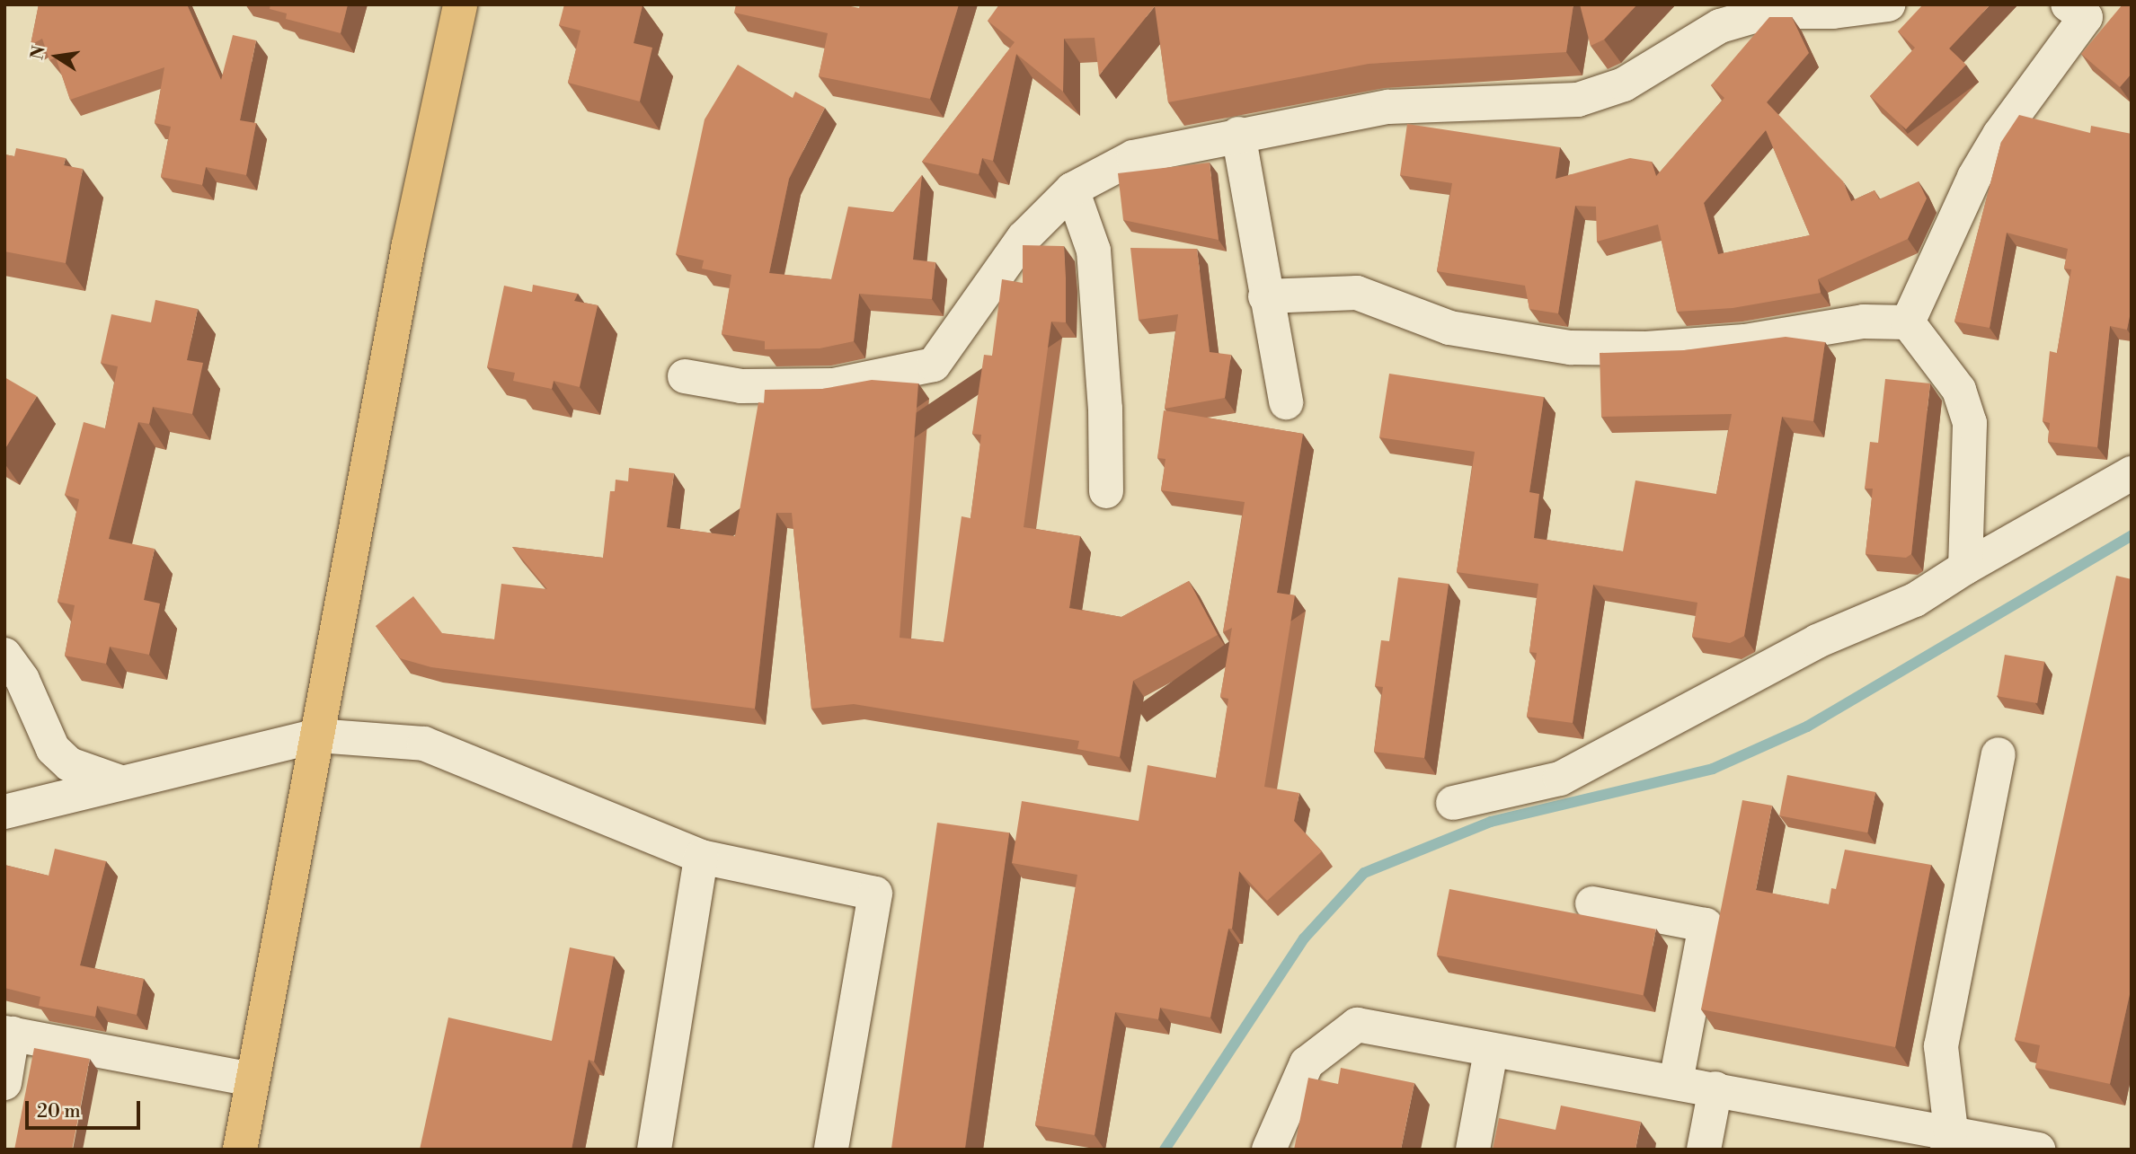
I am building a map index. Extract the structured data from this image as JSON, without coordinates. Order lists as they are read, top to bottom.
{
  "scale_bar": "20 m",
  "north": "left"
}
